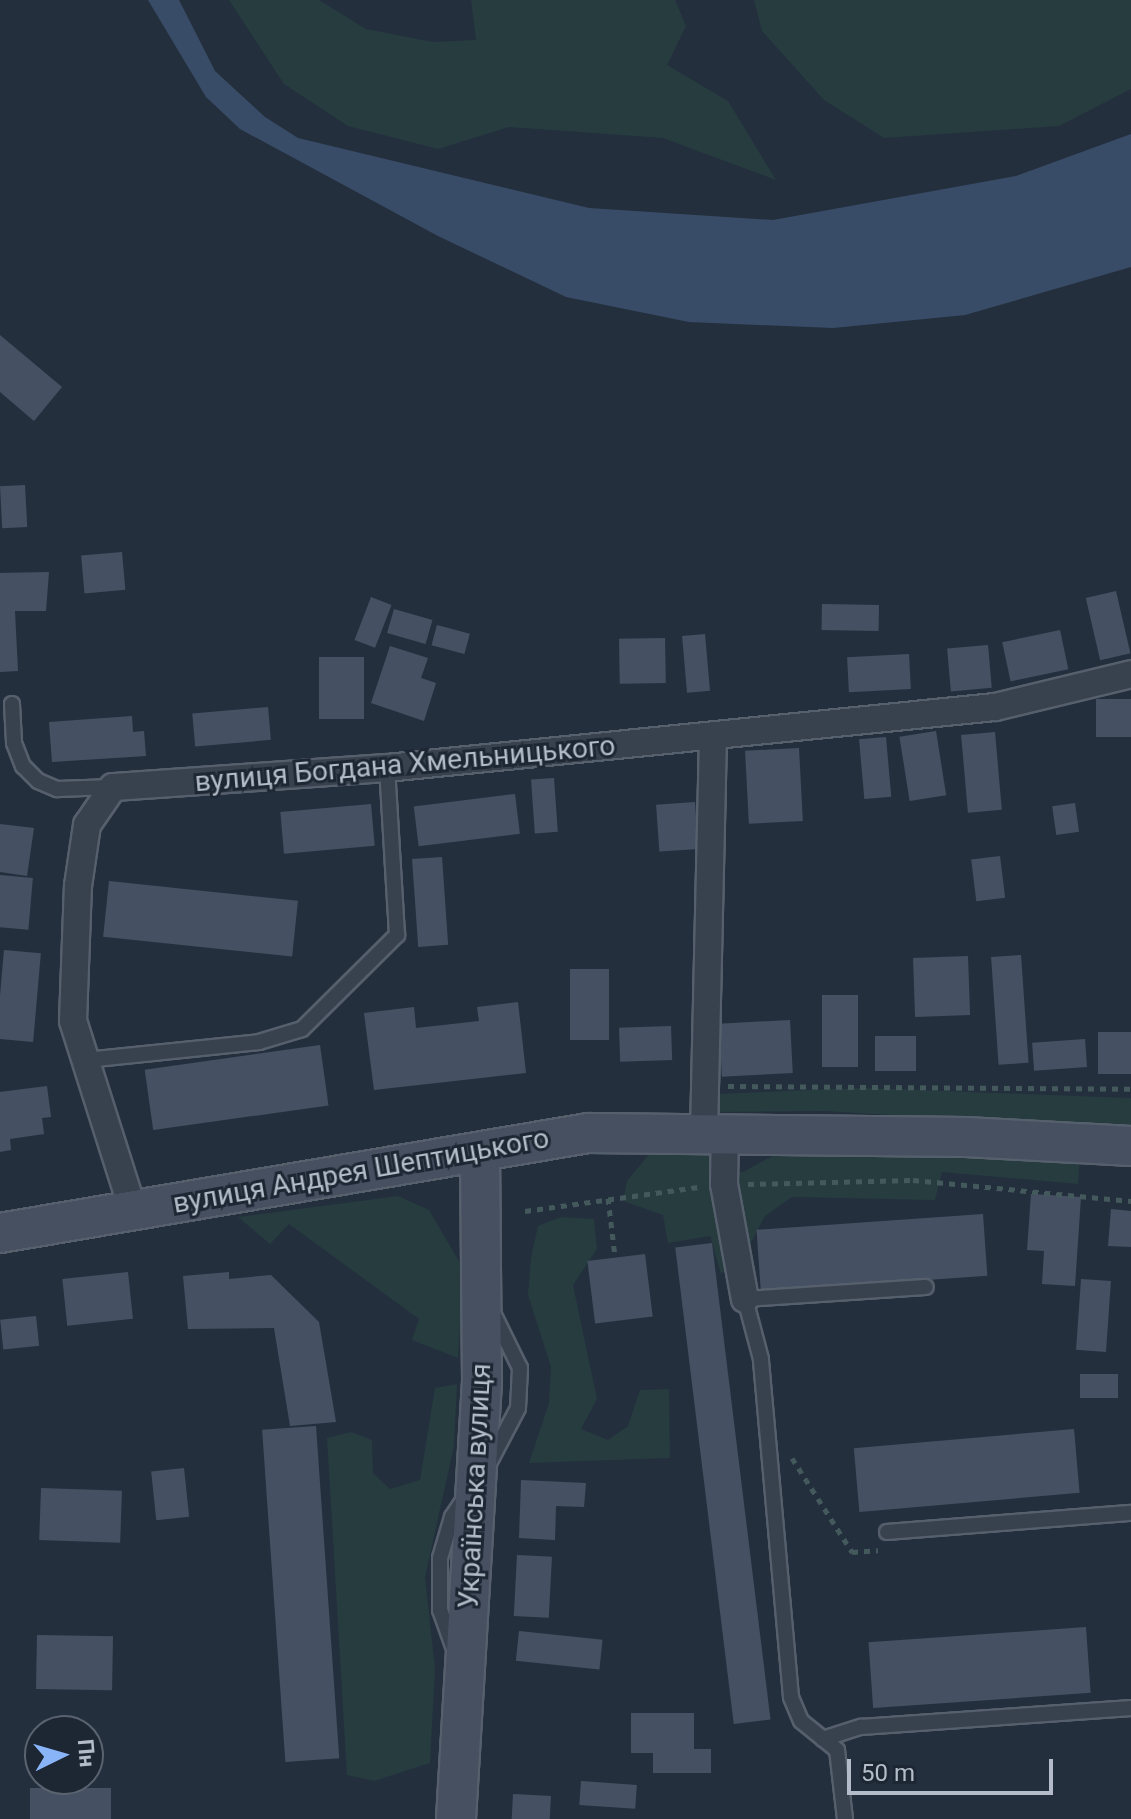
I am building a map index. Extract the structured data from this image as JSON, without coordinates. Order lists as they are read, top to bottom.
{
  "streets": {
    "street": ["вулиця Богдана Хмельницького", "вулиця Андрея Шептицького", "Українська вулиця"]
  },
  "crossings": [
    ["вулиця Андрея Шептицького", "Українська вулиця"]
  ],
  "scale_bar": "50 m",
  "north": "right"
}
